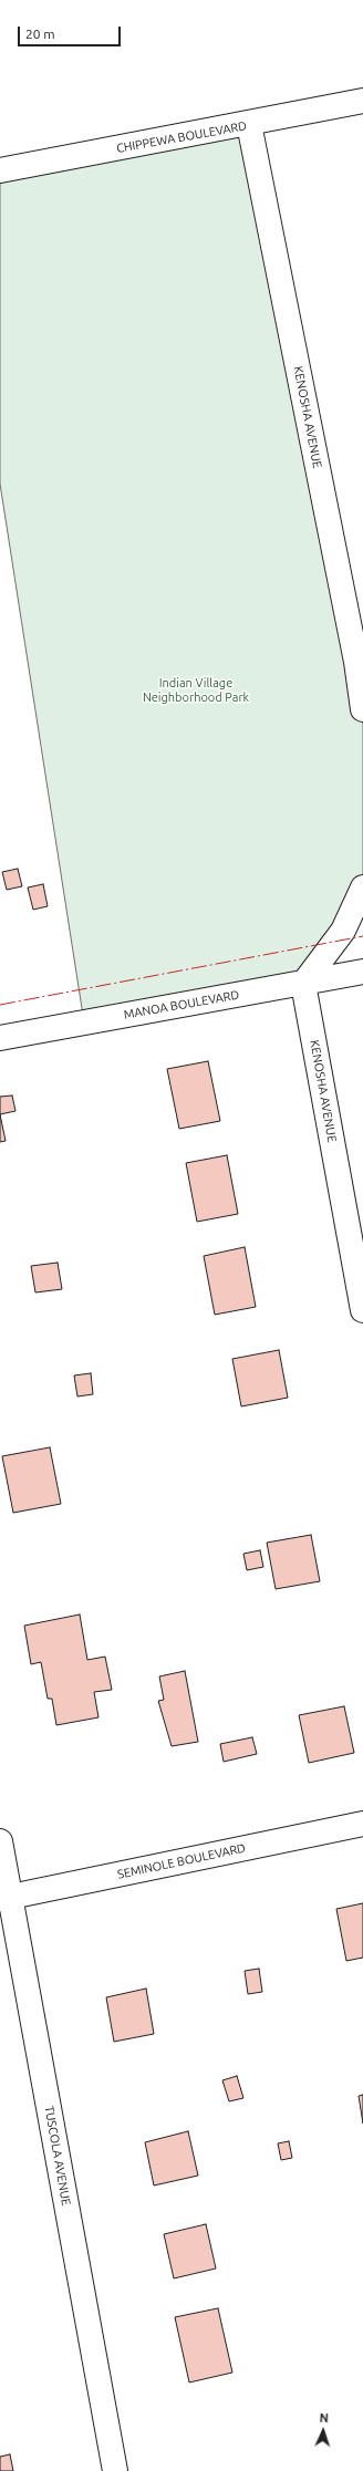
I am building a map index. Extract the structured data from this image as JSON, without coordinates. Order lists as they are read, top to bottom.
{
  "streets": {
    "street": [
      "CHIPPEWA BOULEVARD",
      "KENOSHA AVENUE",
      "MANOA BOULEVARD",
      "SEMINOLE BOULEVARD",
      "TUSCOLA AVENUE"
    ]
  },
  "crossings": [
    ["CHIPPEWA BOULEVARD", "KENOSHA AVENUE"],
    ["KENOSHA AVENUE", "MANOA BOULEVARD"],
    ["SEMINOLE BOULEVARD", "TUSCOLA AVENUE"]
  ],
  "parks": ["Indian Village Neighborhood Park"],
  "scale_bar": "20 m",
  "north": "top"
}
